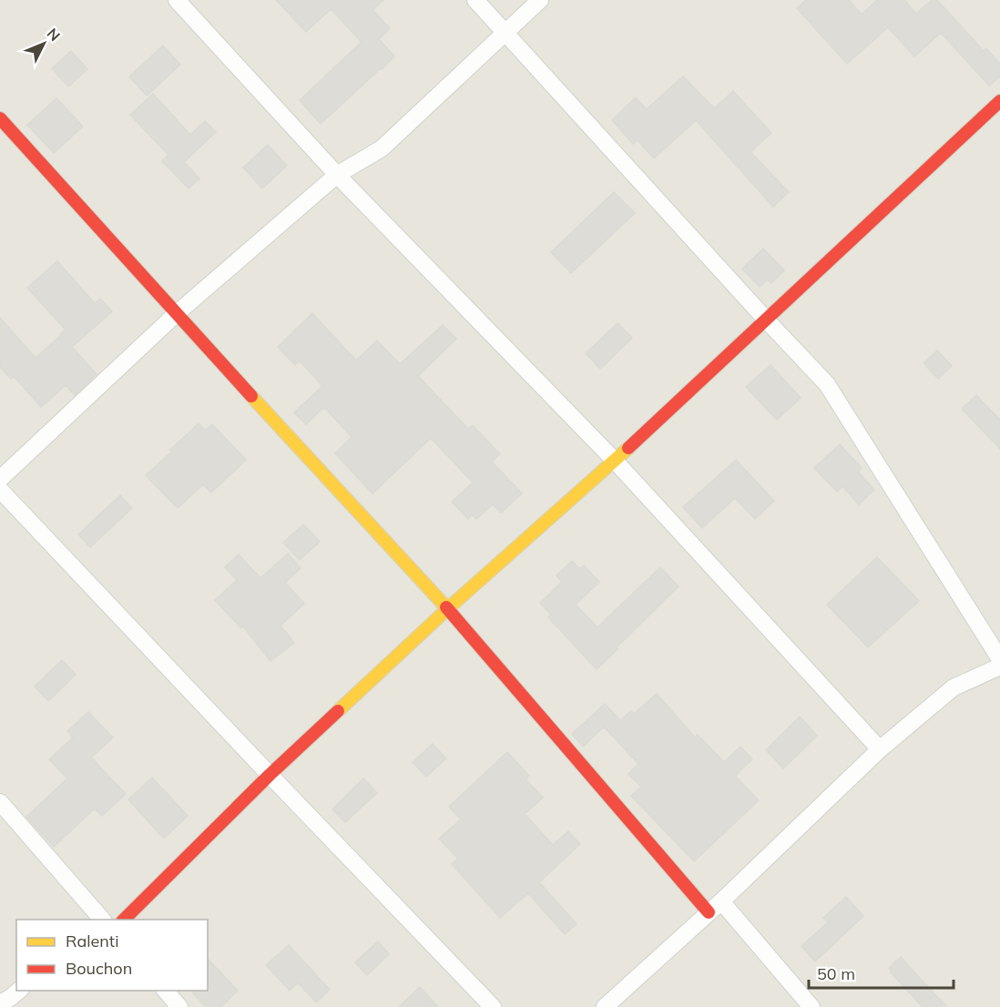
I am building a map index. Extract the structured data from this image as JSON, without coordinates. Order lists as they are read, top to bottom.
{
  "legend": ["Ralenti", "Bouchon"],
  "scale_bar": "50 m",
  "north": "top right"
}
